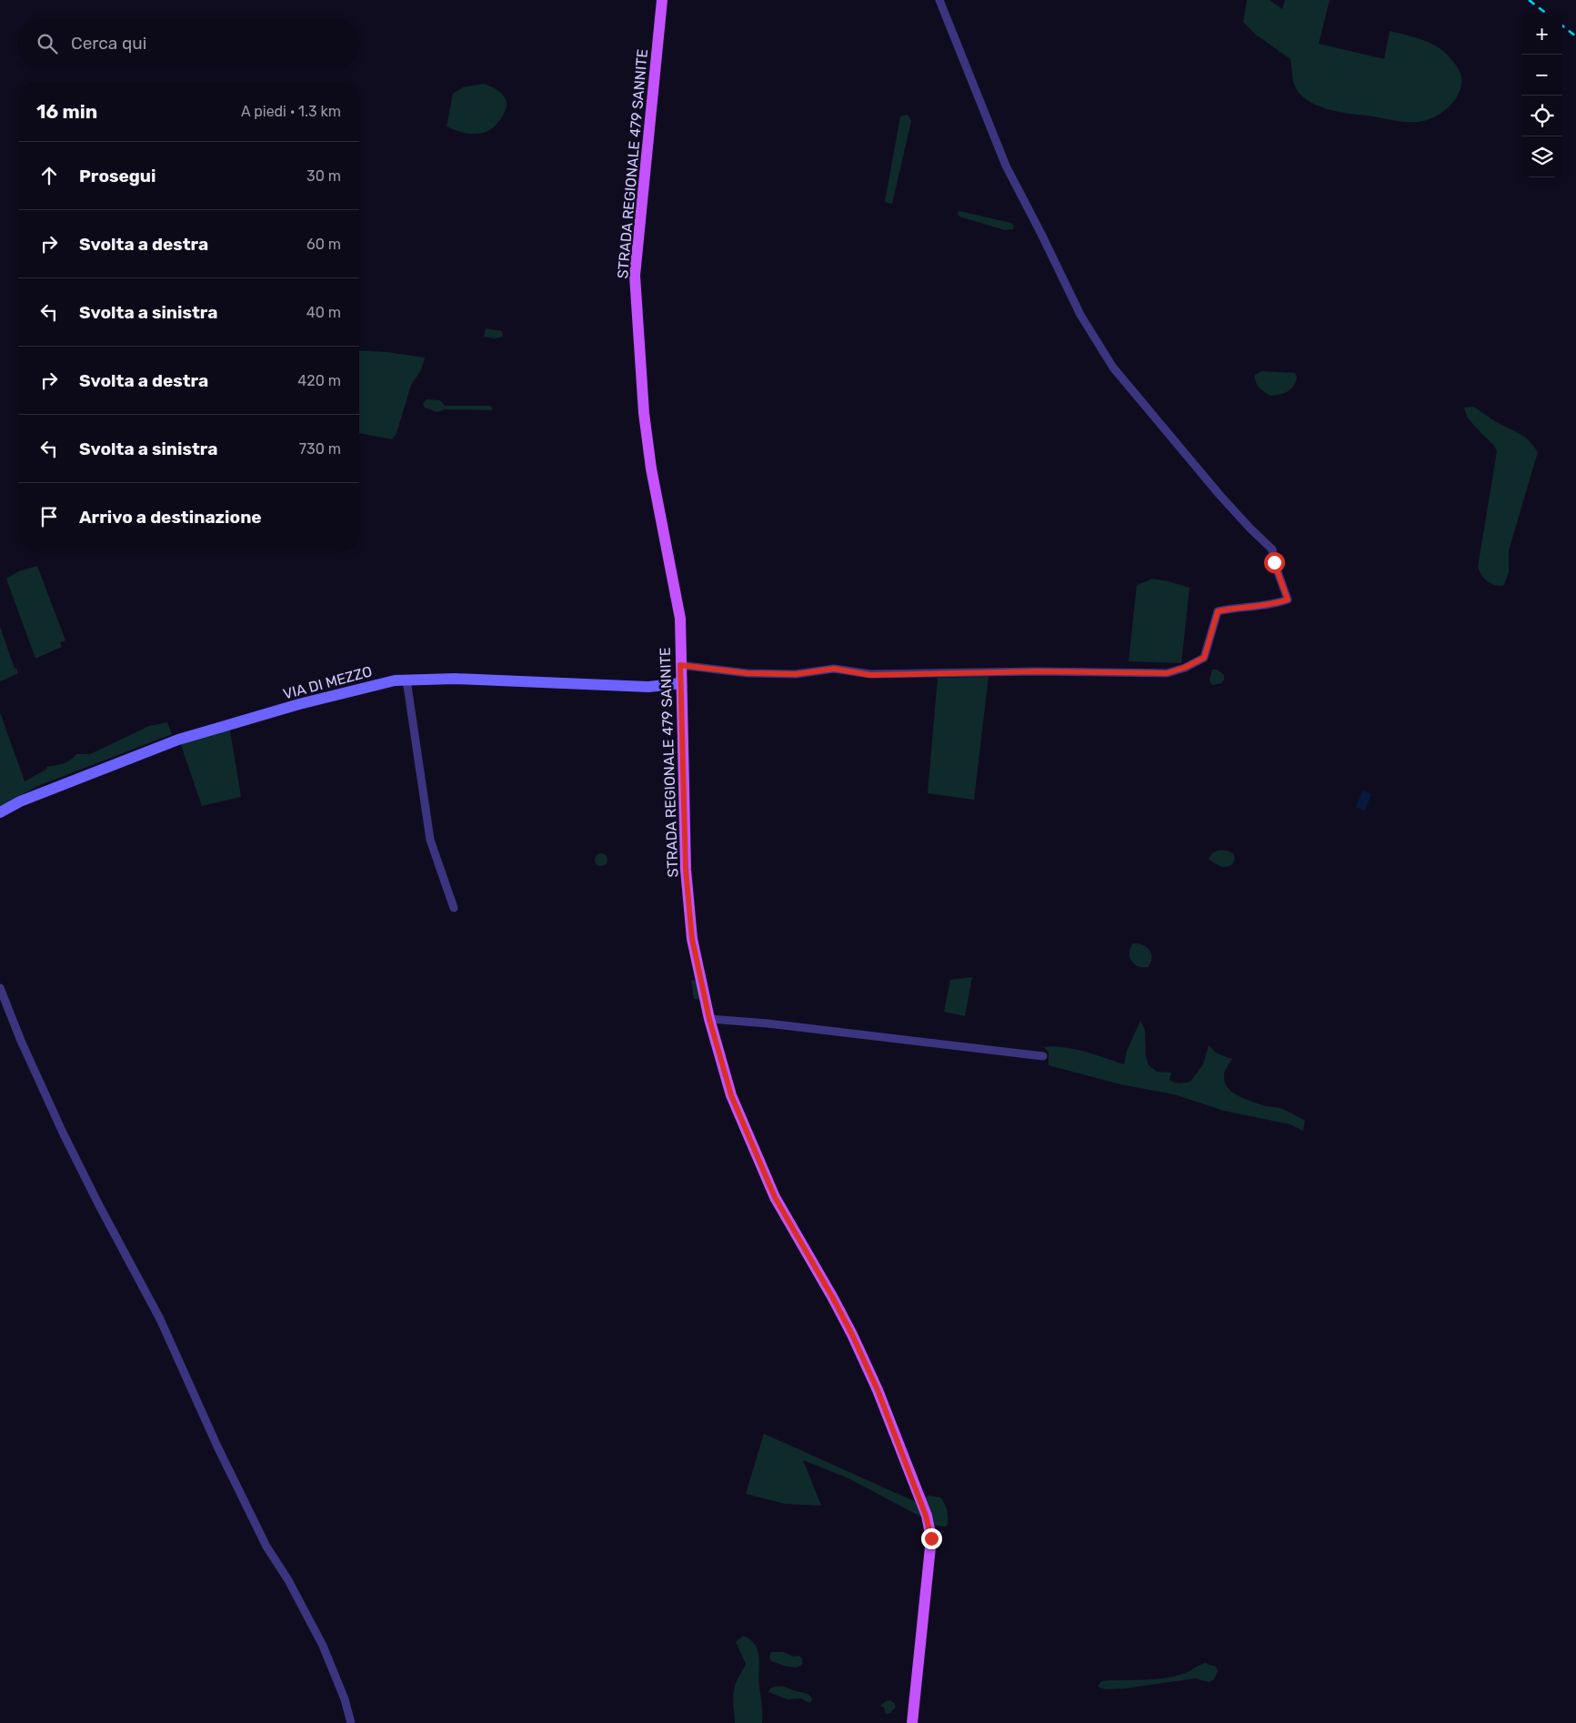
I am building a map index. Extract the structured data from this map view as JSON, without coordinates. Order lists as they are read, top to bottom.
{
  "streets": {
    "main road": ["STRADA REGIONALE 479 SANNITE", "VIA DI MEZZO"]
  },
  "crossings": [
    ["STRADA REGIONALE 479 SANNITE", "VIA DI MEZZO"]
  ],
  "page": {
    "map_buttons": ["+", "−"],
    "search": "Cerca qui",
    "heading": ["16 min", "A piedi · 1.3 km"],
    "list": [
      ["Prosegui", "30 m"],
      ["Svolta a destra", "60 m"],
      ["Svolta a sinistra", "40 m"],
      ["Svolta a destra", "420 m"],
      ["Svolta a sinistra", "730 m"],
      "Arrivo a destinazione"
    ]
  }
}
